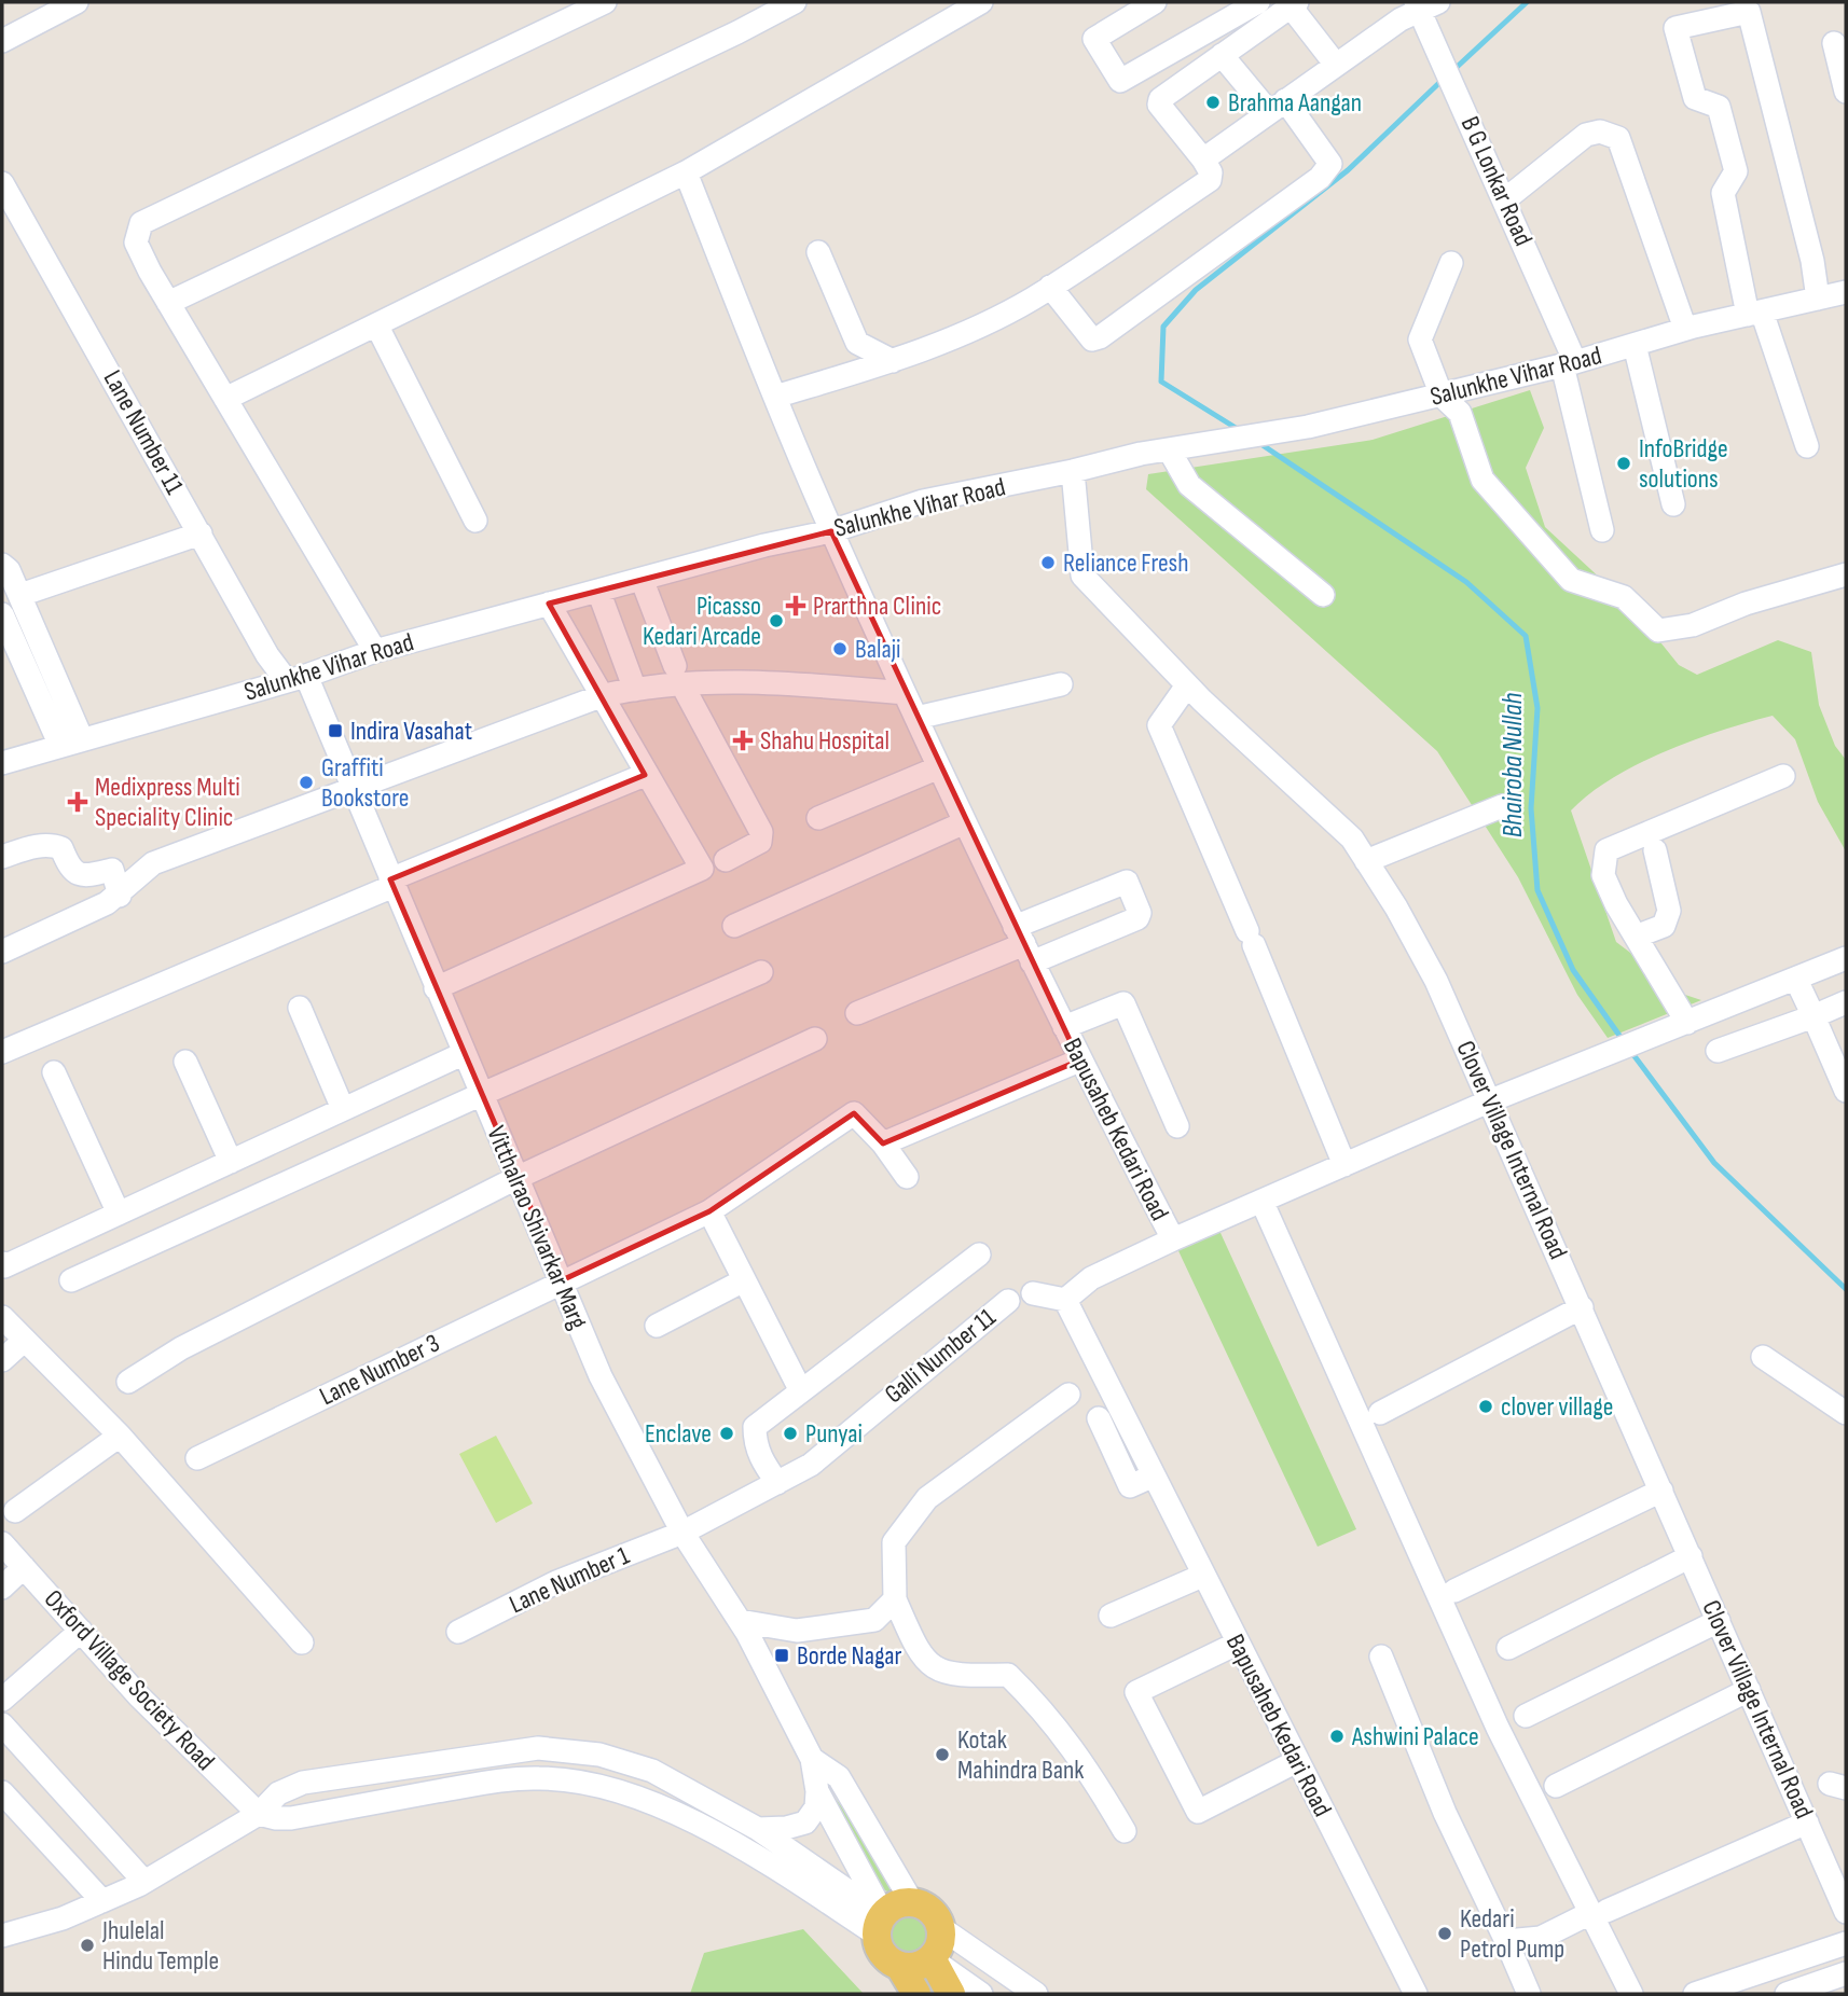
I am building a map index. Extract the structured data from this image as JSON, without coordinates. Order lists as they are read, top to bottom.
{
  "streets": {
    "street": [
      "B G Lonkar Road",
      "Salunkhe Vihar Road",
      "Lane Number 11",
      "Bapusaheb Kedari Road",
      "Clover Village Internal Road",
      "Vitthalrao Shivarkar Marg",
      "Galli Number 11",
      "Lane Number 3",
      "Lane Number 1",
      "Oxford Village Society Road"
    ]
  },
  "crossings": [
    ["B G Lonkar Road", "Salunkhe Vihar Road"],
    ["Salunkhe Vihar Road", "Lane Number 11"],
    ["Salunkhe Vihar Road", "Bapusaheb Kedari Road"],
    ["Salunkhe Vihar Road", "Clover Village Internal Road"],
    ["Salunkhe Vihar Road", "Vitthalrao Shivarkar Marg"],
    ["Lane Number 11", "Vitthalrao Shivarkar Marg"],
    ["Vitthalrao Shivarkar Marg", "Galli Number 11"],
    ["Vitthalrao Shivarkar Marg", "Lane Number 3"],
    ["Vitthalrao Shivarkar Marg", "Lane Number 1"],
    ["Galli Number 11", "Lane Number 1"]
  ],
  "water": ["Bhairoba Nullah"],
  "places": {
    "other": [
      "Brahma Aangan",
      "InfoBridge solutions",
      "Reliance Fresh",
      "Picasso Kedari Arcade",
      "Balaji",
      "Graffiti Bookstore",
      "clover village",
      "Enclave",
      "Punyai",
      "Ashwini Palace",
      "Kotak Mahindra Bank",
      "Kedari Petrol Pump",
      "Jhulelal Hindu Temple"
    ],
    "health": ["Prarthna Clinic", "Shahu Hospital", "Medixpress Multi Speciality Clinic"],
    "transit": ["Indira Vasahat", "Borde Nagar"]
  }
}
